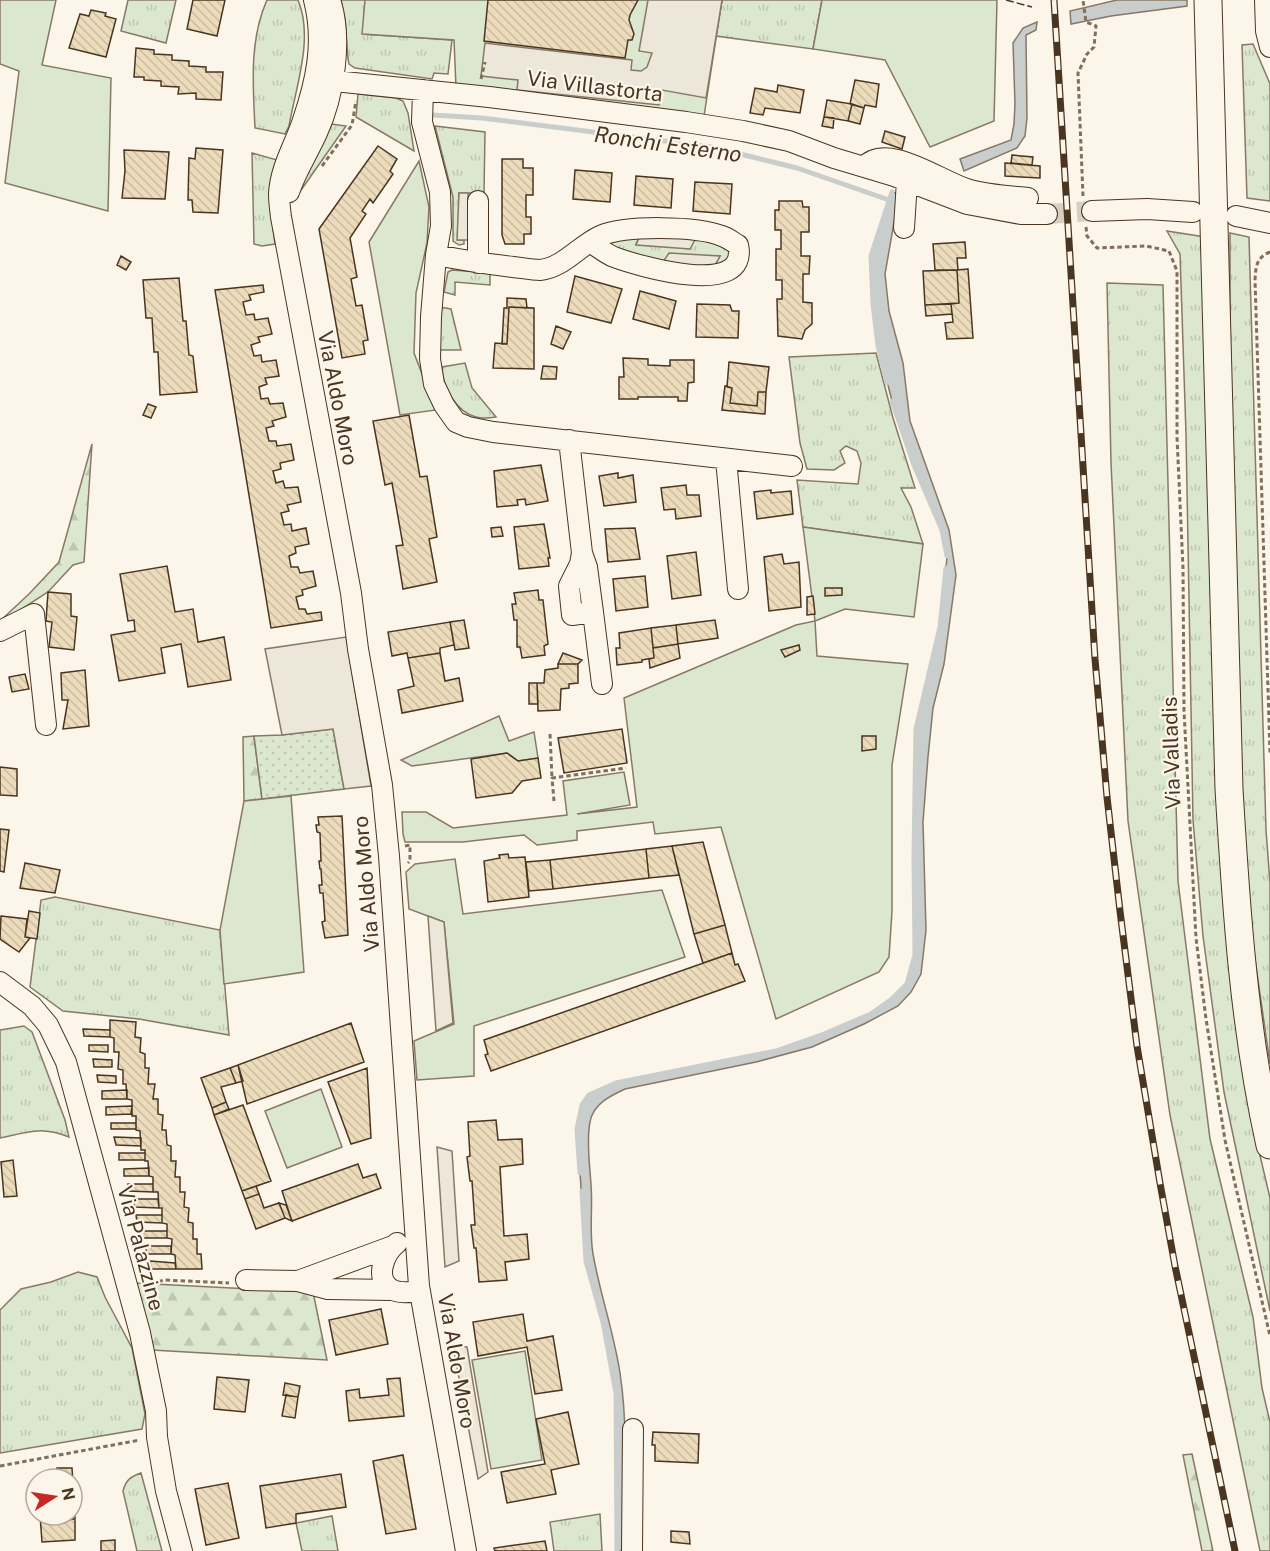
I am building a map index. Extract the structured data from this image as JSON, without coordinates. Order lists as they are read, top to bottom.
{
  "streets": {
    "street": ["Via Villastorta", "Via Aldo Moro", "Via Palazzine"],
    "path": ["Via Valladis"]
  },
  "crossings": [
    ["Via Villastorta", "Via Aldo Moro"]
  ],
  "water": ["Ronchi Esterno"],
  "north": "right"
}
